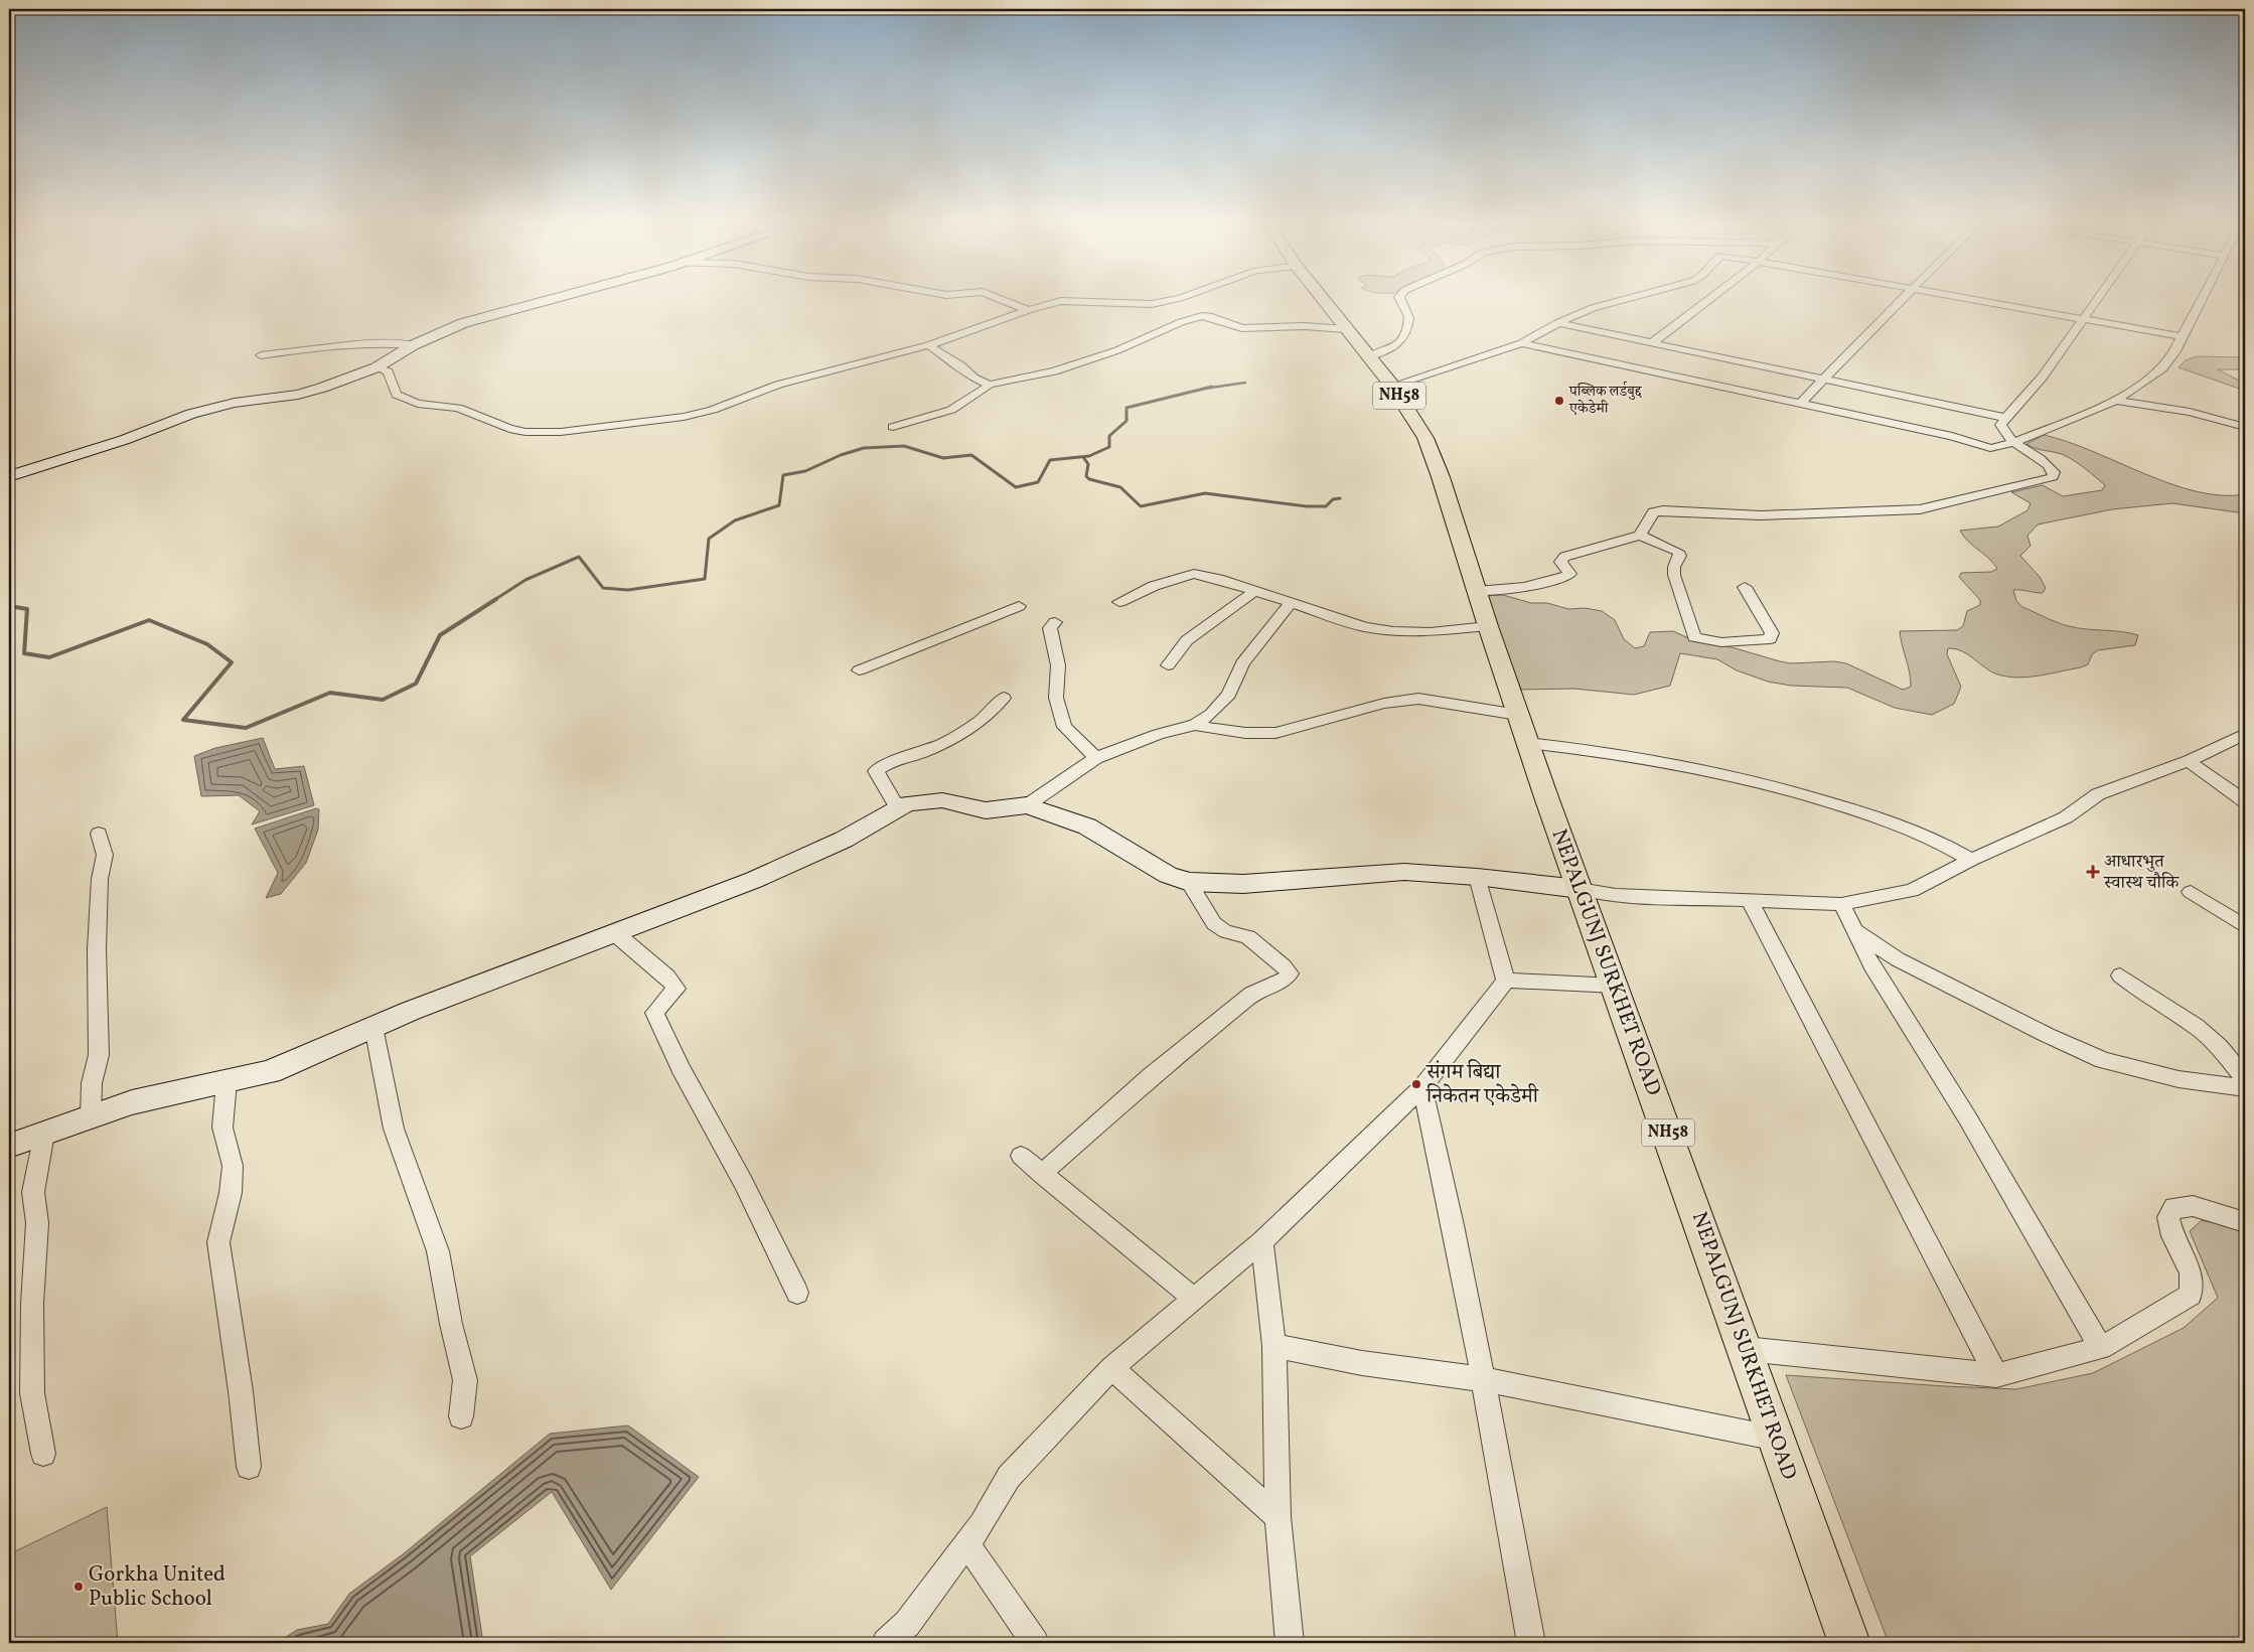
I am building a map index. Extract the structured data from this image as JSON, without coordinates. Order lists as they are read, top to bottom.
{
  "streets": {
    "main road": ["NH58", "NEPALGUNJ SURKHET ROAD"]
  },
  "crossings": [
    ["NH58", "NEPALGUNJ SURKHET ROAD"]
  ],
  "places": {
    "other": ["पब्लिक लर्डबुद्द एकेडेमी", "संगम बिद्या निकेतन एकेडेमी", "Gorkha United Public School"],
    "health": ["आधारभुत स्वास्थ चौकि"]
  }
}
